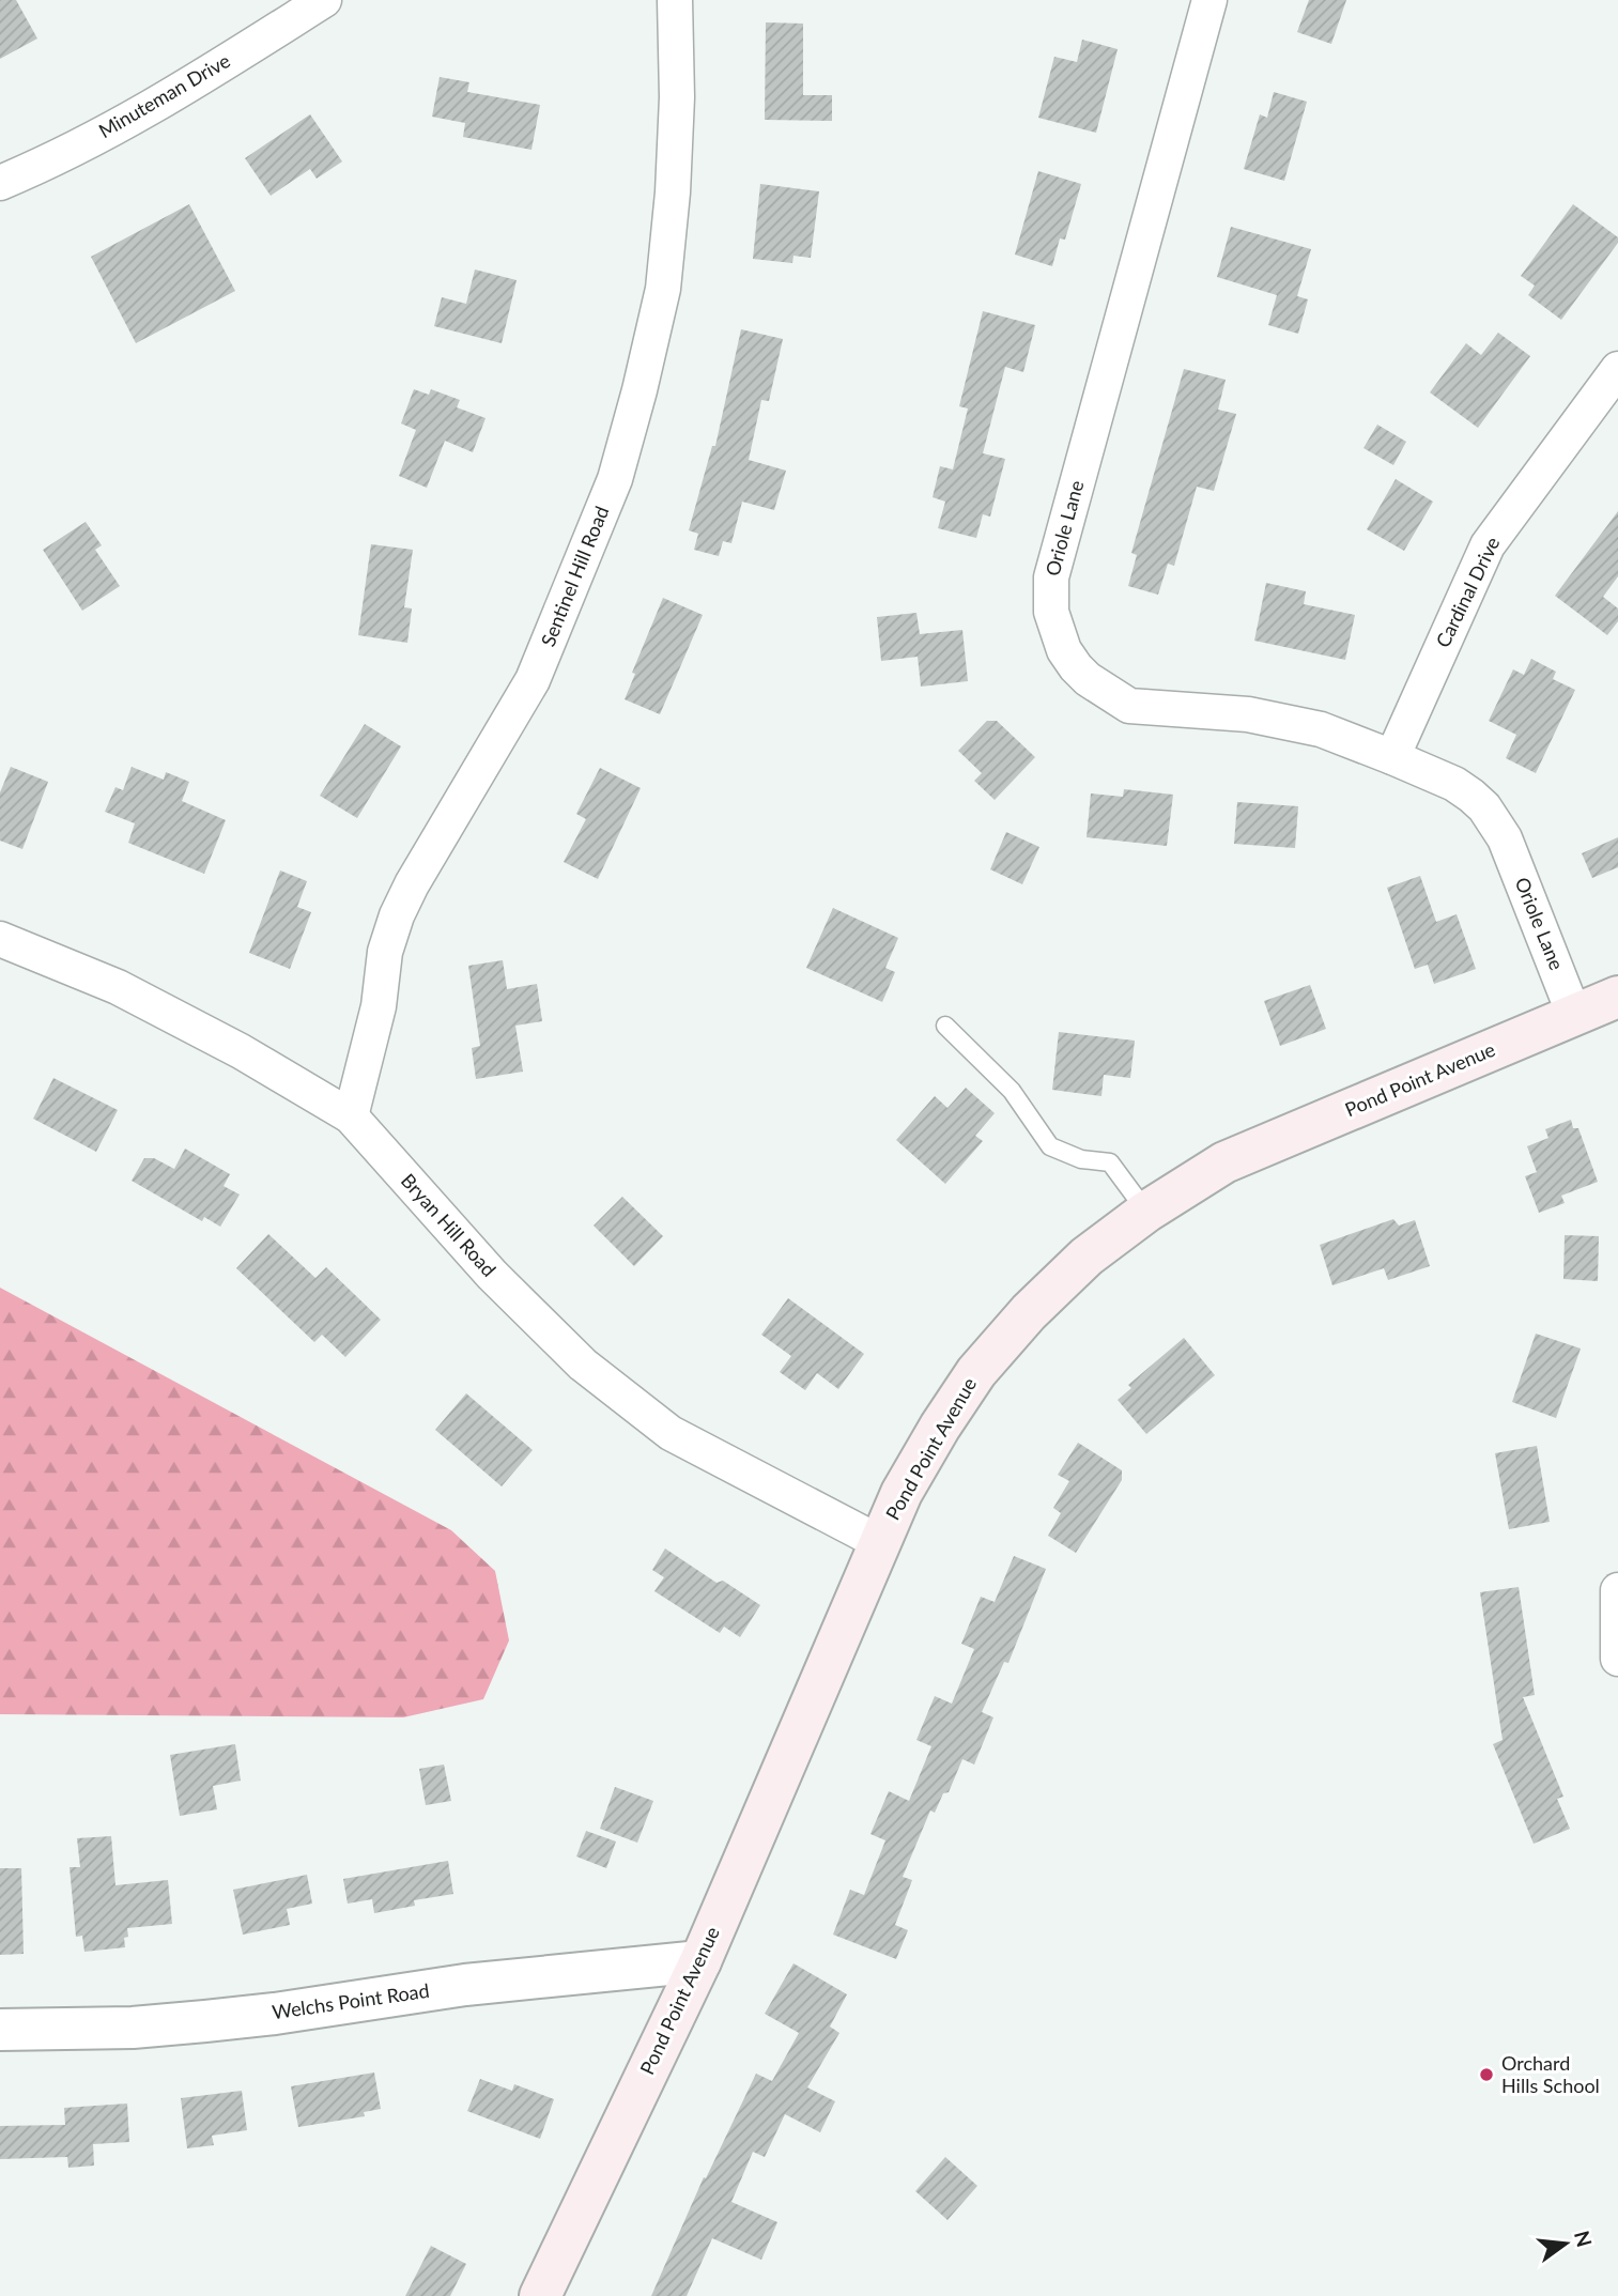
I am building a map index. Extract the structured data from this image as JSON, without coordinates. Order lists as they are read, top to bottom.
{
  "streets": {
    "main road": ["Pond Point Avenue"],
    "street": [
      "Minuteman Drive",
      "Oriole Lane",
      "Sentinel Hill Road",
      "Cardinal Drive",
      "Bryan Hill Road",
      "Welchs Point Road"
    ]
  },
  "crossings": [
    ["Oriole Lane", "Cardinal Drive"],
    ["Oriole Lane", "Pond Point Avenue"],
    ["Sentinel Hill Road", "Bryan Hill Road"],
    ["Pond Point Avenue", "Bryan Hill Road"],
    ["Pond Point Avenue", "Welchs Point Road"]
  ],
  "places": ["Orchard Hills School"],
  "north": "right"
}
